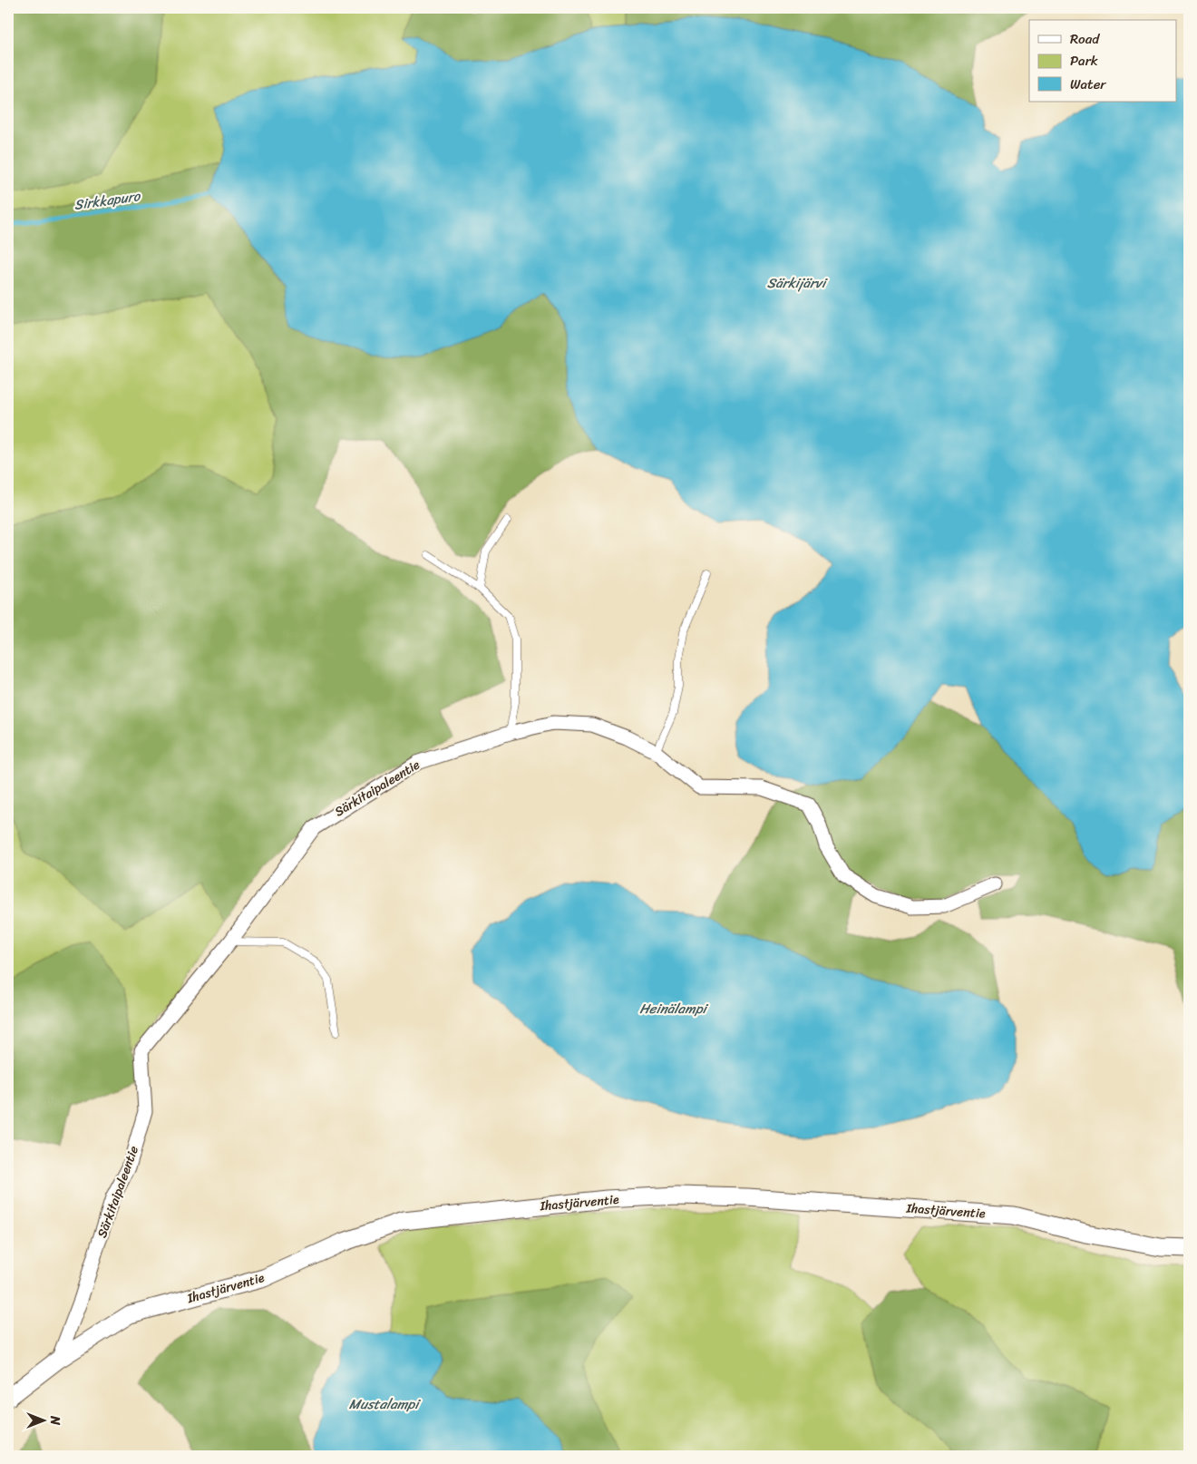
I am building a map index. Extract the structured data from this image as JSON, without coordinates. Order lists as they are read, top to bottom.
{
  "streets": {
    "street": ["Särkitaipaleentie", "Ihastjärventie"]
  },
  "crossings": [
    ["Särkitaipaleentie", "Ihastjärventie"]
  ],
  "water": [
    "Sirkkapuro",
    "Särkijärvi",
    "Heinälampi",
    "Mustalampi"
  ],
  "legend": ["Road", "Park", "Water"],
  "north": "right"
}
